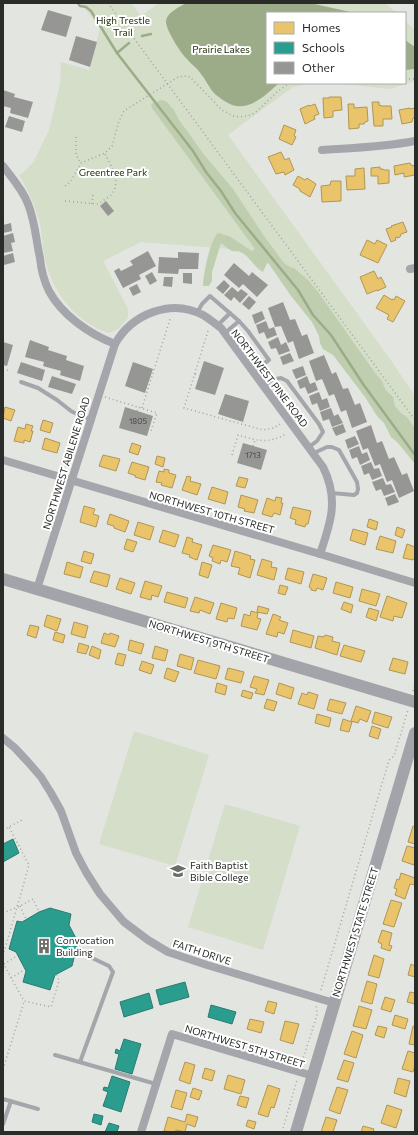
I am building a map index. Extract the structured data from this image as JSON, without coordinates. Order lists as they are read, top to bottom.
{
  "streets": {
    "street": [
      "NORTHWEST PINE ROAD",
      "NORTHWEST ABILENE ROAD",
      "NORTHWEST 10TH STREET",
      "NORTHWEST 9TH STREET",
      "NORTHWEST STATE STREET",
      "FAITH DRIVE",
      "NORTHWEST 5TH STREET"
    ]
  },
  "crossings": [
    ["NORTHWEST PINE ROAD", "NORTHWEST ABILENE ROAD"],
    ["NORTHWEST PINE ROAD", "NORTHWEST 10TH STREET"],
    ["NORTHWEST ABILENE ROAD", "NORTHWEST 10TH STREET"],
    ["NORTHWEST ABILENE ROAD", "NORTHWEST 9TH STREET"],
    ["NORTHWEST STATE STREET", "FAITH DRIVE"],
    ["NORTHWEST STATE STREET", "NORTHWEST 5TH STREET"]
  ],
  "parks": ["High Trestle Trail", "Prairie Lakes", "Greentree Park"],
  "places": {
    "school or university": ["Faith Baptist Bible College"],
    "building": ["Convocation Building"]
  },
  "house_numbers": ["1805", "1713"],
  "legend": ["Homes", "Schools", "Other"]
}
